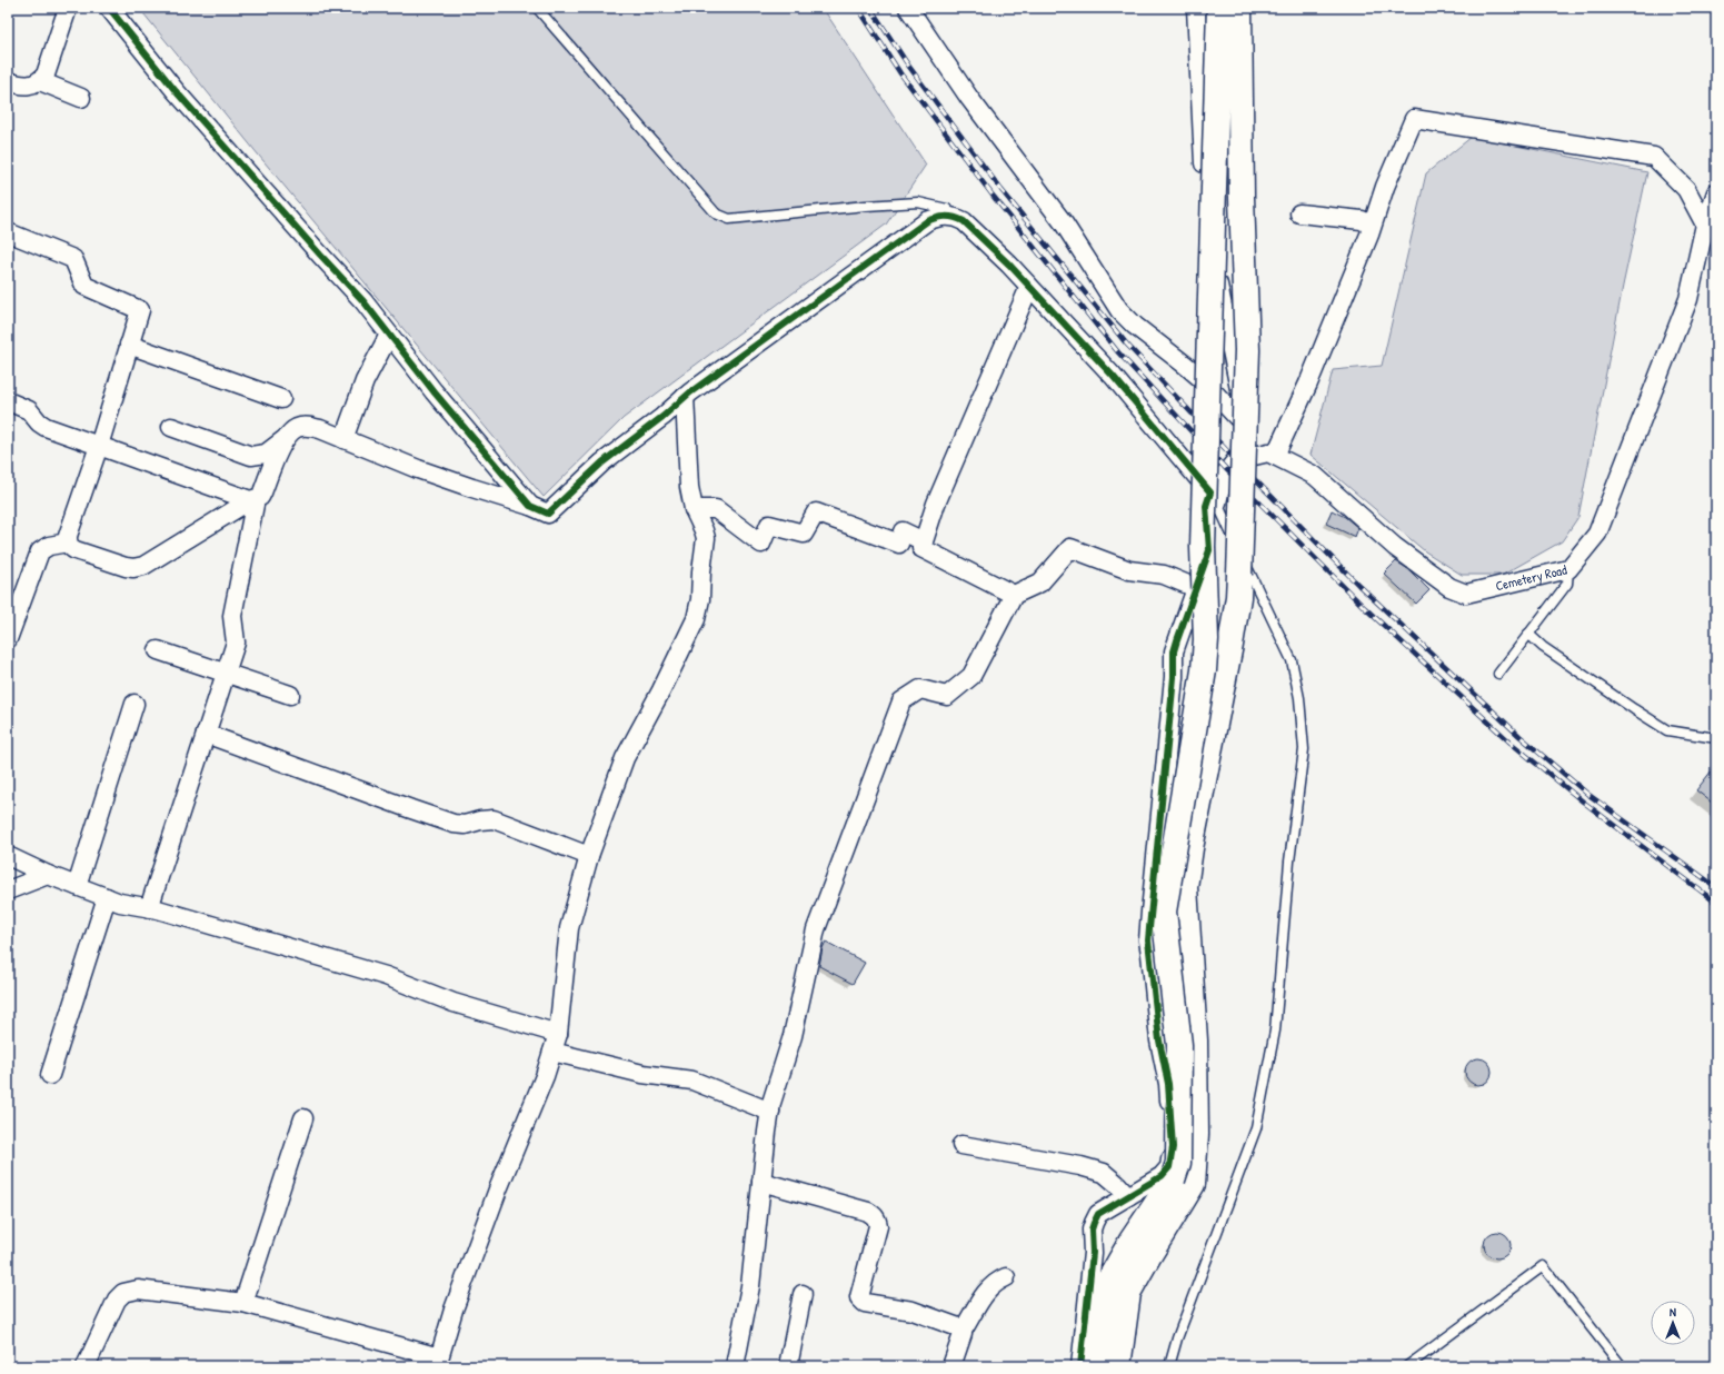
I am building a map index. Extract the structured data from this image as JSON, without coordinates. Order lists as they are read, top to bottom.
{
  "streets": {
    "street": ["Cemetery Road"]
  },
  "north": "top"
}
